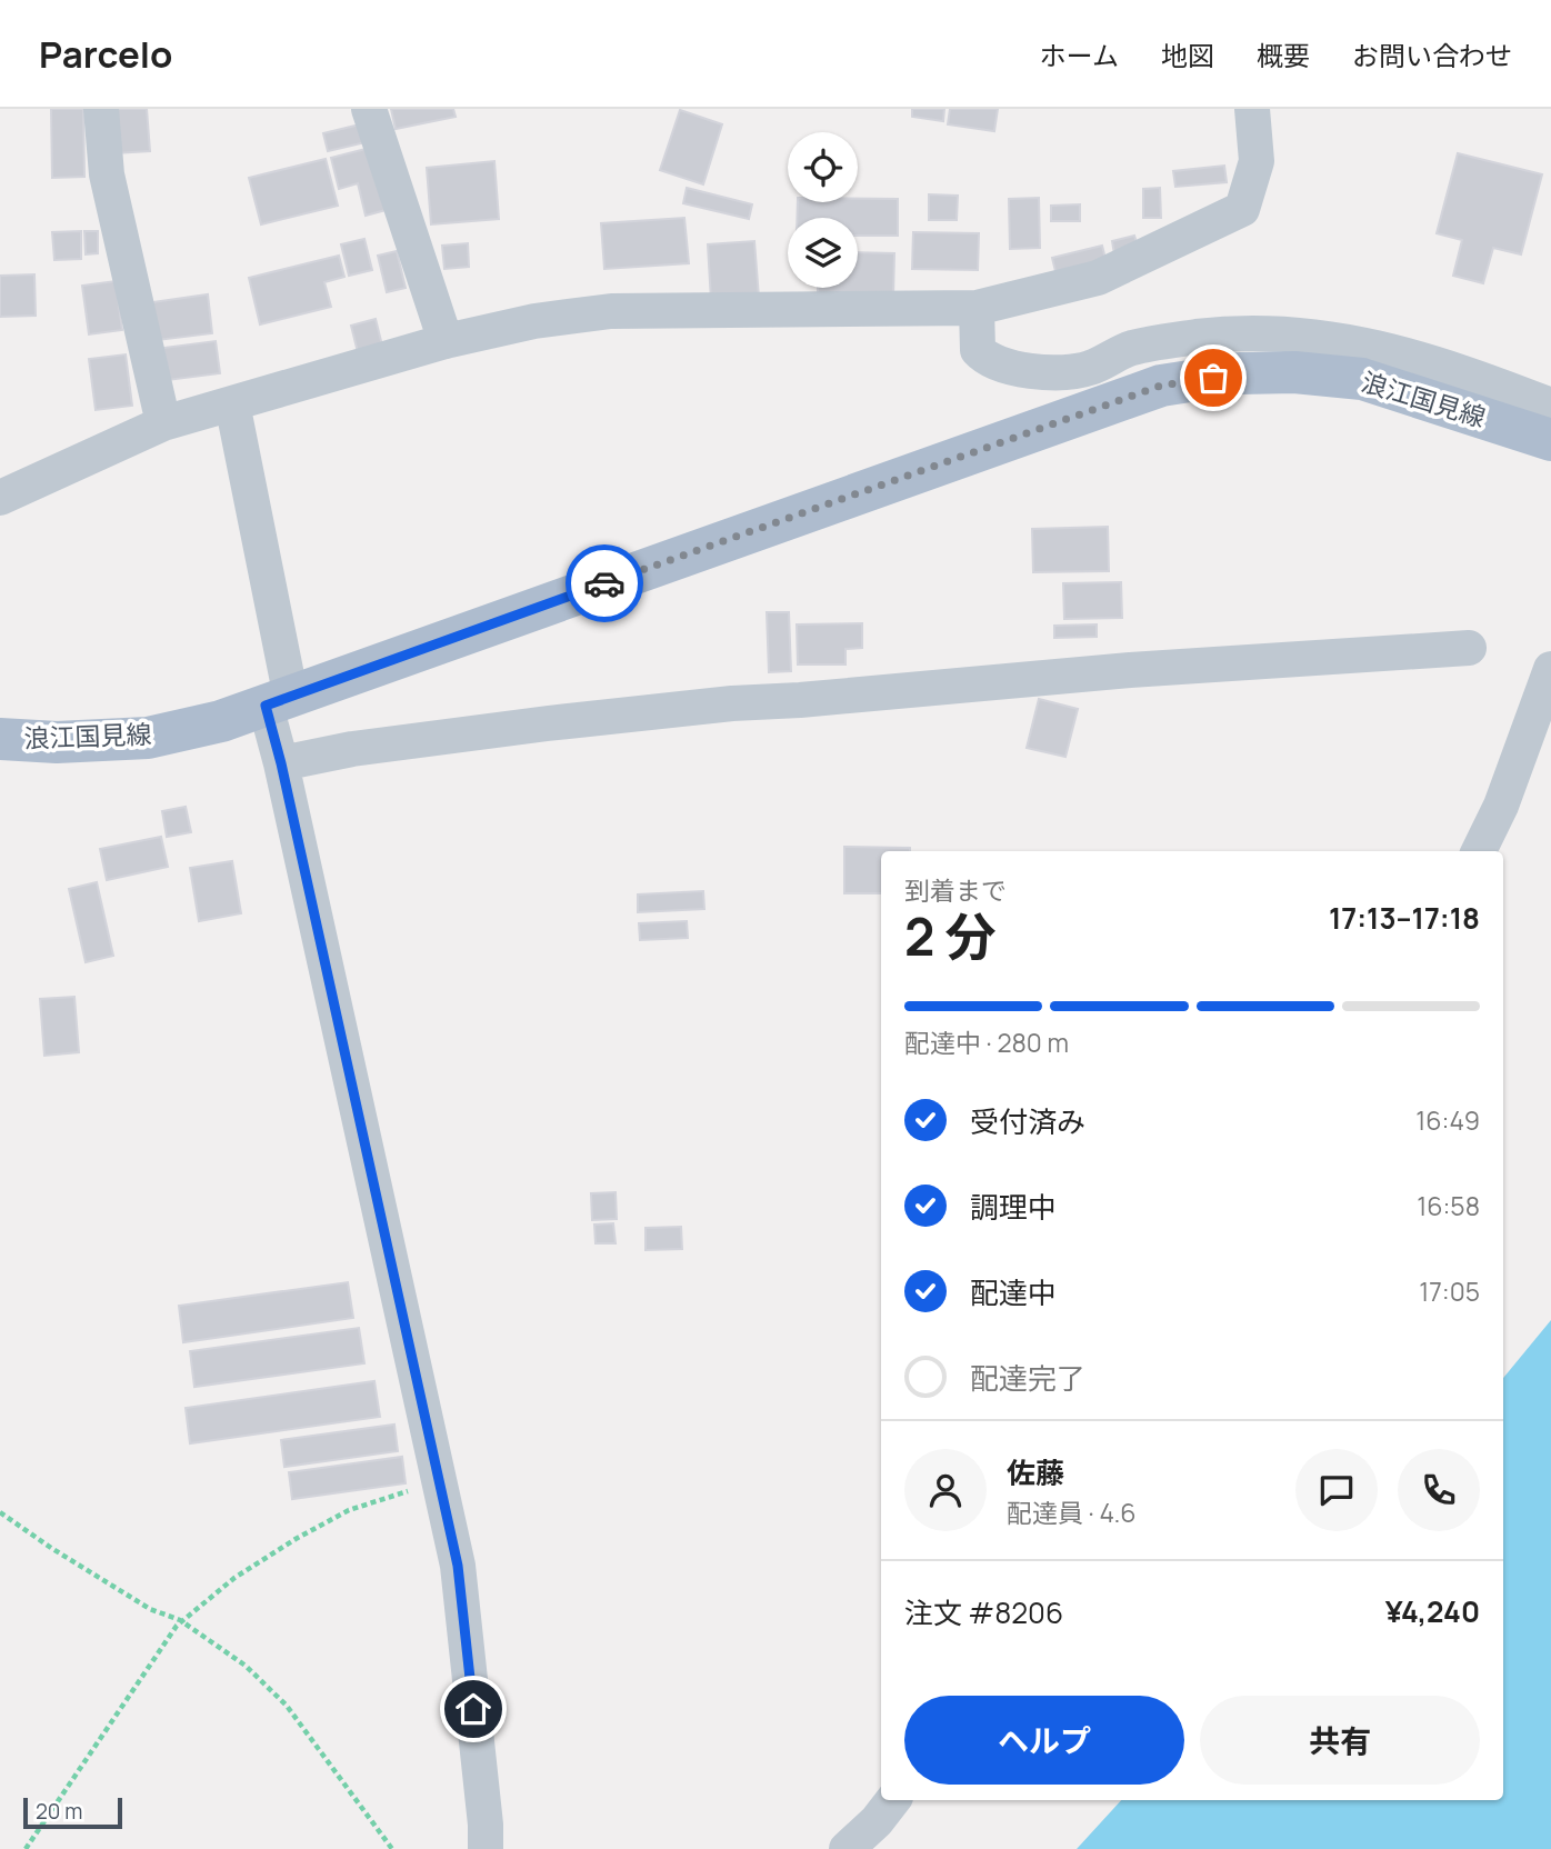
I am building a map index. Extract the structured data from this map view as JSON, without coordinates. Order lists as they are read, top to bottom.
{
  "streets": {
    "main road": ["浪江国見線"]
  },
  "scale_bar": "20 m",
  "page": {
    "header": "Parcelo",
    "nav": [
      "ホーム",
      "地図",
      "概要",
      "お問い合わせ"
    ],
    "heading": ["2 分", "到着まで", "17:13–17:18"],
    "panel": [
      "佐藤",
      "配達員 · 4.6",
      "注文 #8206",
      "¥4,240"
    ],
    "bar": "配達中 · 280 m",
    "list": [
      ["受付済み", "16:49"],
      ["調理中", "16:58"],
      ["配達中", "17:05"],
      "配達完了"
    ],
    "buttons": ["ヘルプ", "共有"],
    "scale": "20 m"
  }
}
